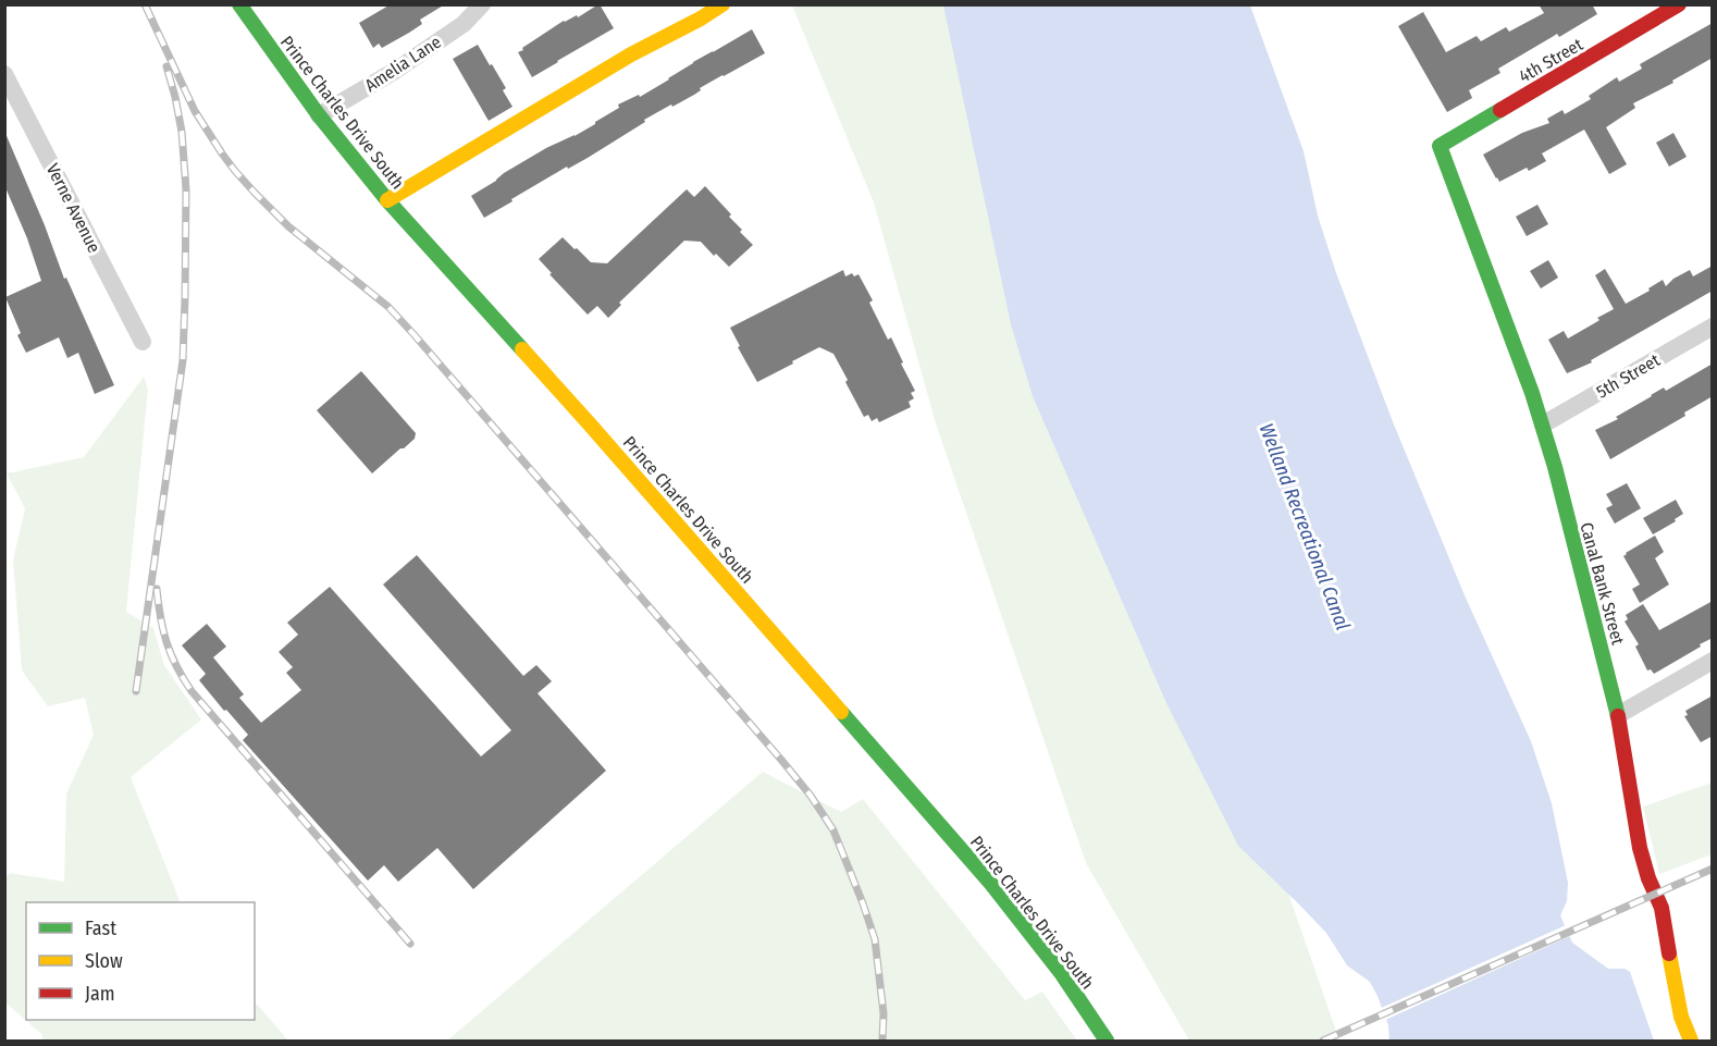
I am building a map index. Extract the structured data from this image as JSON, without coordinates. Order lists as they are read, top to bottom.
{
  "streets": {
    "street": [
      "4th Street",
      "Amelia Lane",
      "Prince Charles Drive South",
      "Verne Avenue",
      "5th Street",
      "Canal Bank Street"
    ]
  },
  "crossings": [
    ["4th Street", "Canal Bank Street"],
    ["Amelia Lane", "Prince Charles Drive South"],
    ["5th Street", "Canal Bank Street"]
  ],
  "water": ["Welland Recreational Canal"],
  "legend": ["Fast", "Slow", "Jam"]
}
